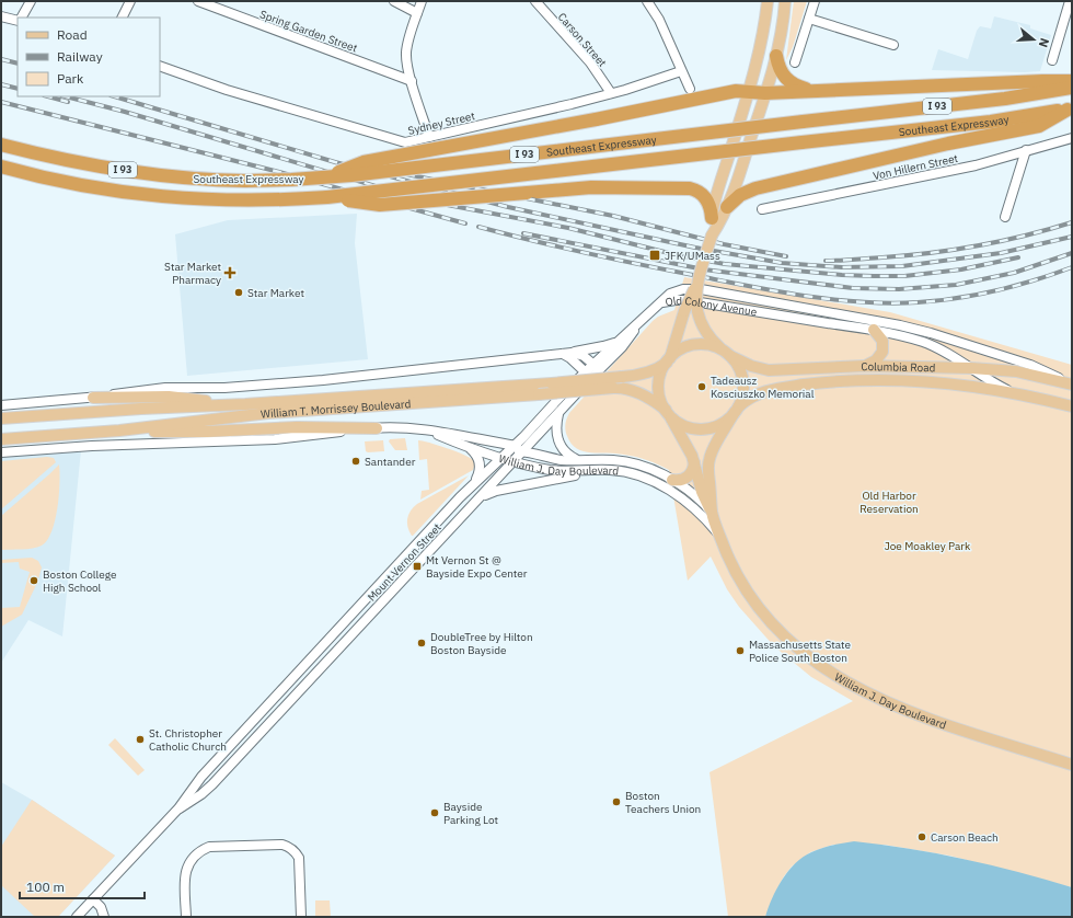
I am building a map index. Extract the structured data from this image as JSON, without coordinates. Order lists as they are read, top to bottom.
{
  "streets": {
    "highway": ["I 93", "Southeast Expressway"],
    "main road": [
      "Old Colony Avenue",
      "Columbia Road",
      "William T. Morrissey Boulevard",
      "William J. Day Boulevard"
    ],
    "street": [
      "Spring Garden Street",
      "Carson Street",
      "Sydney Street",
      "Von Hillern Street",
      "Mount Vernon Street"
    ]
  },
  "crossings": [
    ["Carson Street", "Sydney Street"],
    ["Old Colony Avenue", "Columbia Road"],
    ["Old Colony Avenue", "Mount Vernon Street"],
    ["Columbia Road", "William T. Morrissey Boulevard"],
    ["Columbia Road", "William J. Day Boulevard"],
    ["William T. Morrissey Boulevard", "William J. Day Boulevard"],
    ["William T. Morrissey Boulevard", "Mount Vernon Street"],
    ["William J. Day Boulevard", "Mount Vernon Street"]
  ],
  "parks": ["Old Harbor Reservation", "Joe Moakley Park"],
  "places": {
    "transit": ["JFK/UMass", "Mt Vernon St @ Bayside Expo Center"],
    "health": ["Star Market Pharmacy"],
    "other": [
      "Star Market",
      "Tadeausz Kosciuszko Memorial",
      "Santander",
      "Boston College High School",
      "DoubleTree by Hilton Boston Bayside",
      "Massachusetts State Police South Boston",
      "St. Christopher Catholic Church",
      "Boston Teachers Union",
      "Bayside Parking Lot",
      "Carson Beach"
    ]
  },
  "legend": ["Road", "Railway", "Park"],
  "scale_bar": "100 m",
  "north": "right"
}
